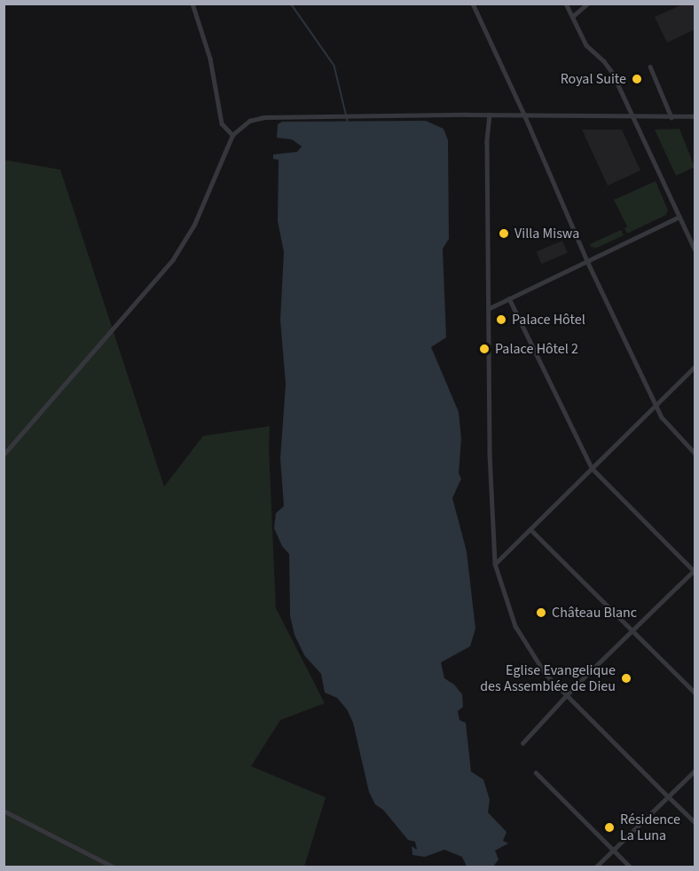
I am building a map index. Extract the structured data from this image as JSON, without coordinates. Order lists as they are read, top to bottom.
{
  "places": [
    "Royal Suite",
    "Villa Miswa",
    "Palace Hôtel",
    "Palace Hôtel 2",
    "Château Blanc",
    "Eglise Evangelique des Assemblée de Dieu",
    "Résidence La Luna"
  ]
}
